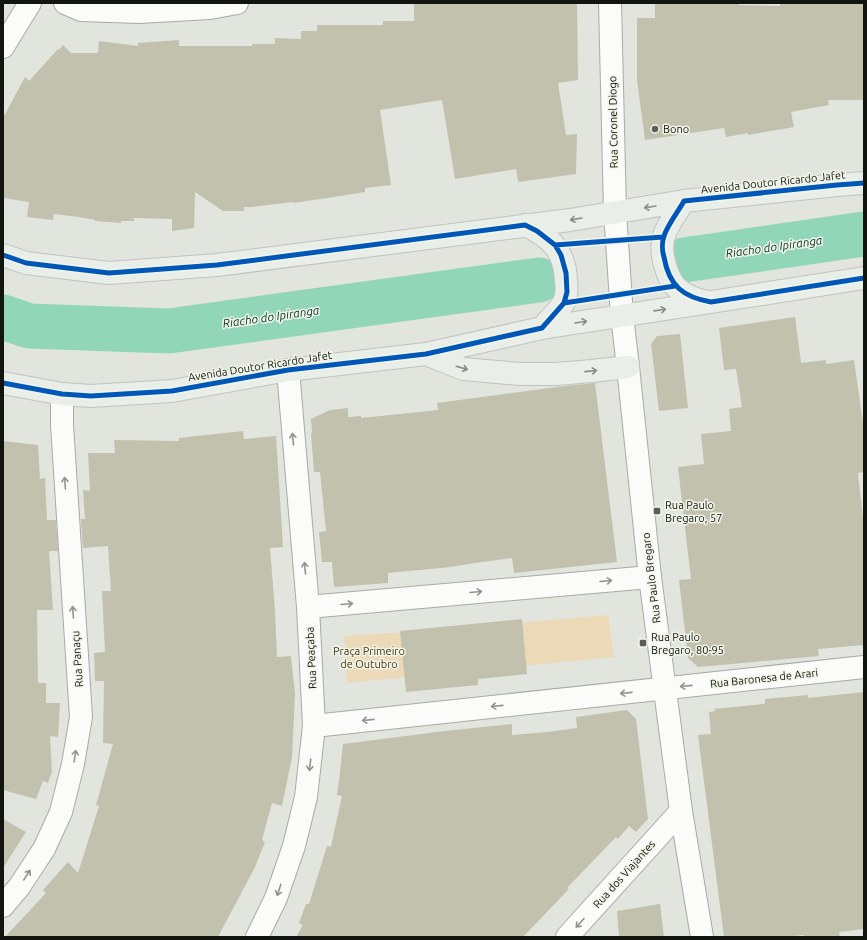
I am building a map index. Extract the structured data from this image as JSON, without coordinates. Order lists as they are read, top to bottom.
{
  "streets": {
    "main road": ["Avenida Doutor Ricardo Jafet"],
    "street": [
      "Rua Coronel Diogo",
      "Rua Paulo Bregaro",
      "Rua Peaçaba",
      "Rua Panaçu",
      "Rua Baronesa de Arari",
      "Rua dos Viajantes"
    ]
  },
  "crossings": [
    ["Rua Coronel Diogo", "Avenida Doutor Ricardo Jafet"],
    ["Rua Coronel Diogo", "Rua Paulo Bregaro"],
    ["Avenida Doutor Ricardo Jafet", "Rua Paulo Bregaro"],
    ["Avenida Doutor Ricardo Jafet", "Rua Peaçaba"],
    ["Avenida Doutor Ricardo Jafet", "Rua Panaçu"],
    ["Rua Paulo Bregaro", "Rua Baronesa de Arari"],
    ["Rua Paulo Bregaro", "Rua dos Viajantes"]
  ],
  "one_way": ["Rua Panaçu", "Rua Baronesa de Arari", "Rua dos Viajantes"],
  "water": ["Riacho do Ipiranga"],
  "parks": ["Praça Primeiro de Outubro"],
  "places": {
    "other": ["Bono"],
    "transit": ["Rua Paulo Bregaro, 57", "Rua Paulo Bregaro, 80-95"]
  }
}
